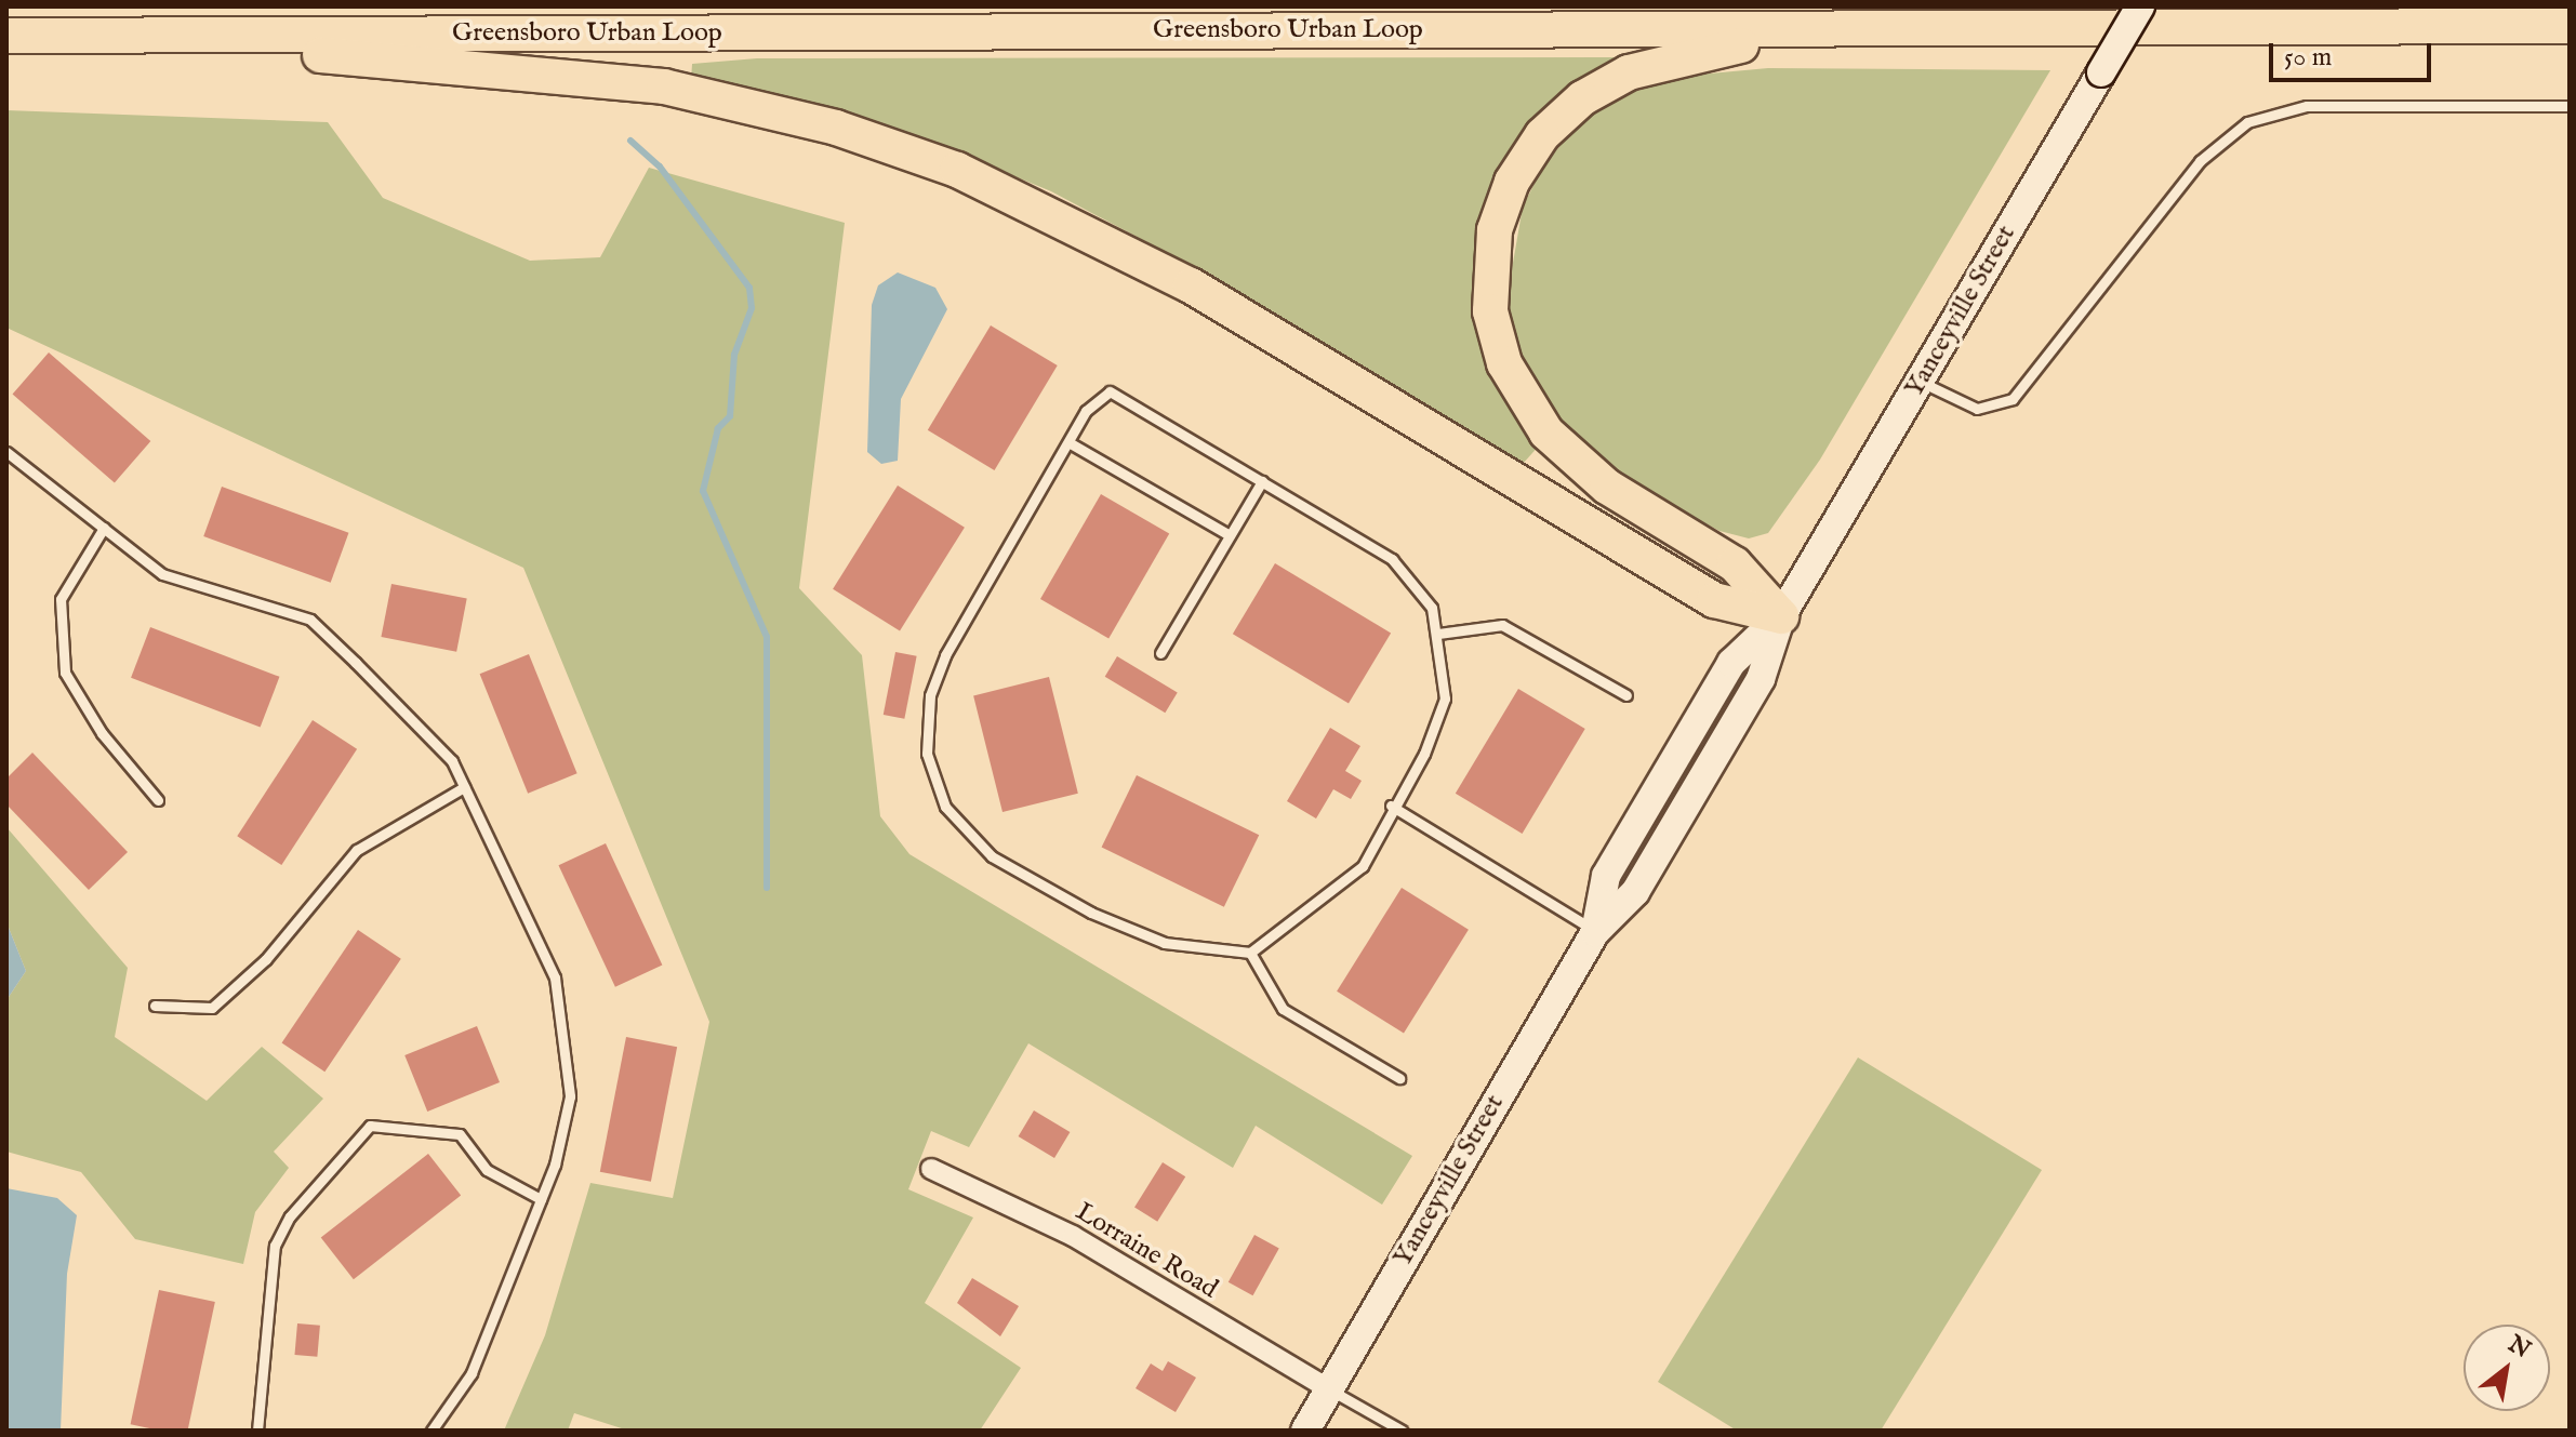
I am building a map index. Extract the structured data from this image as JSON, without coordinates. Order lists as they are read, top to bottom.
{
  "streets": {
    "highway": ["Greensboro Urban Loop"],
    "main road": ["Yanceyville Street"],
    "street": ["Lorraine Road"]
  },
  "crossings": [
    ["Yanceyville Street", "Lorraine Road"]
  ],
  "scale_bar": "50 m",
  "north": "top right"
}
